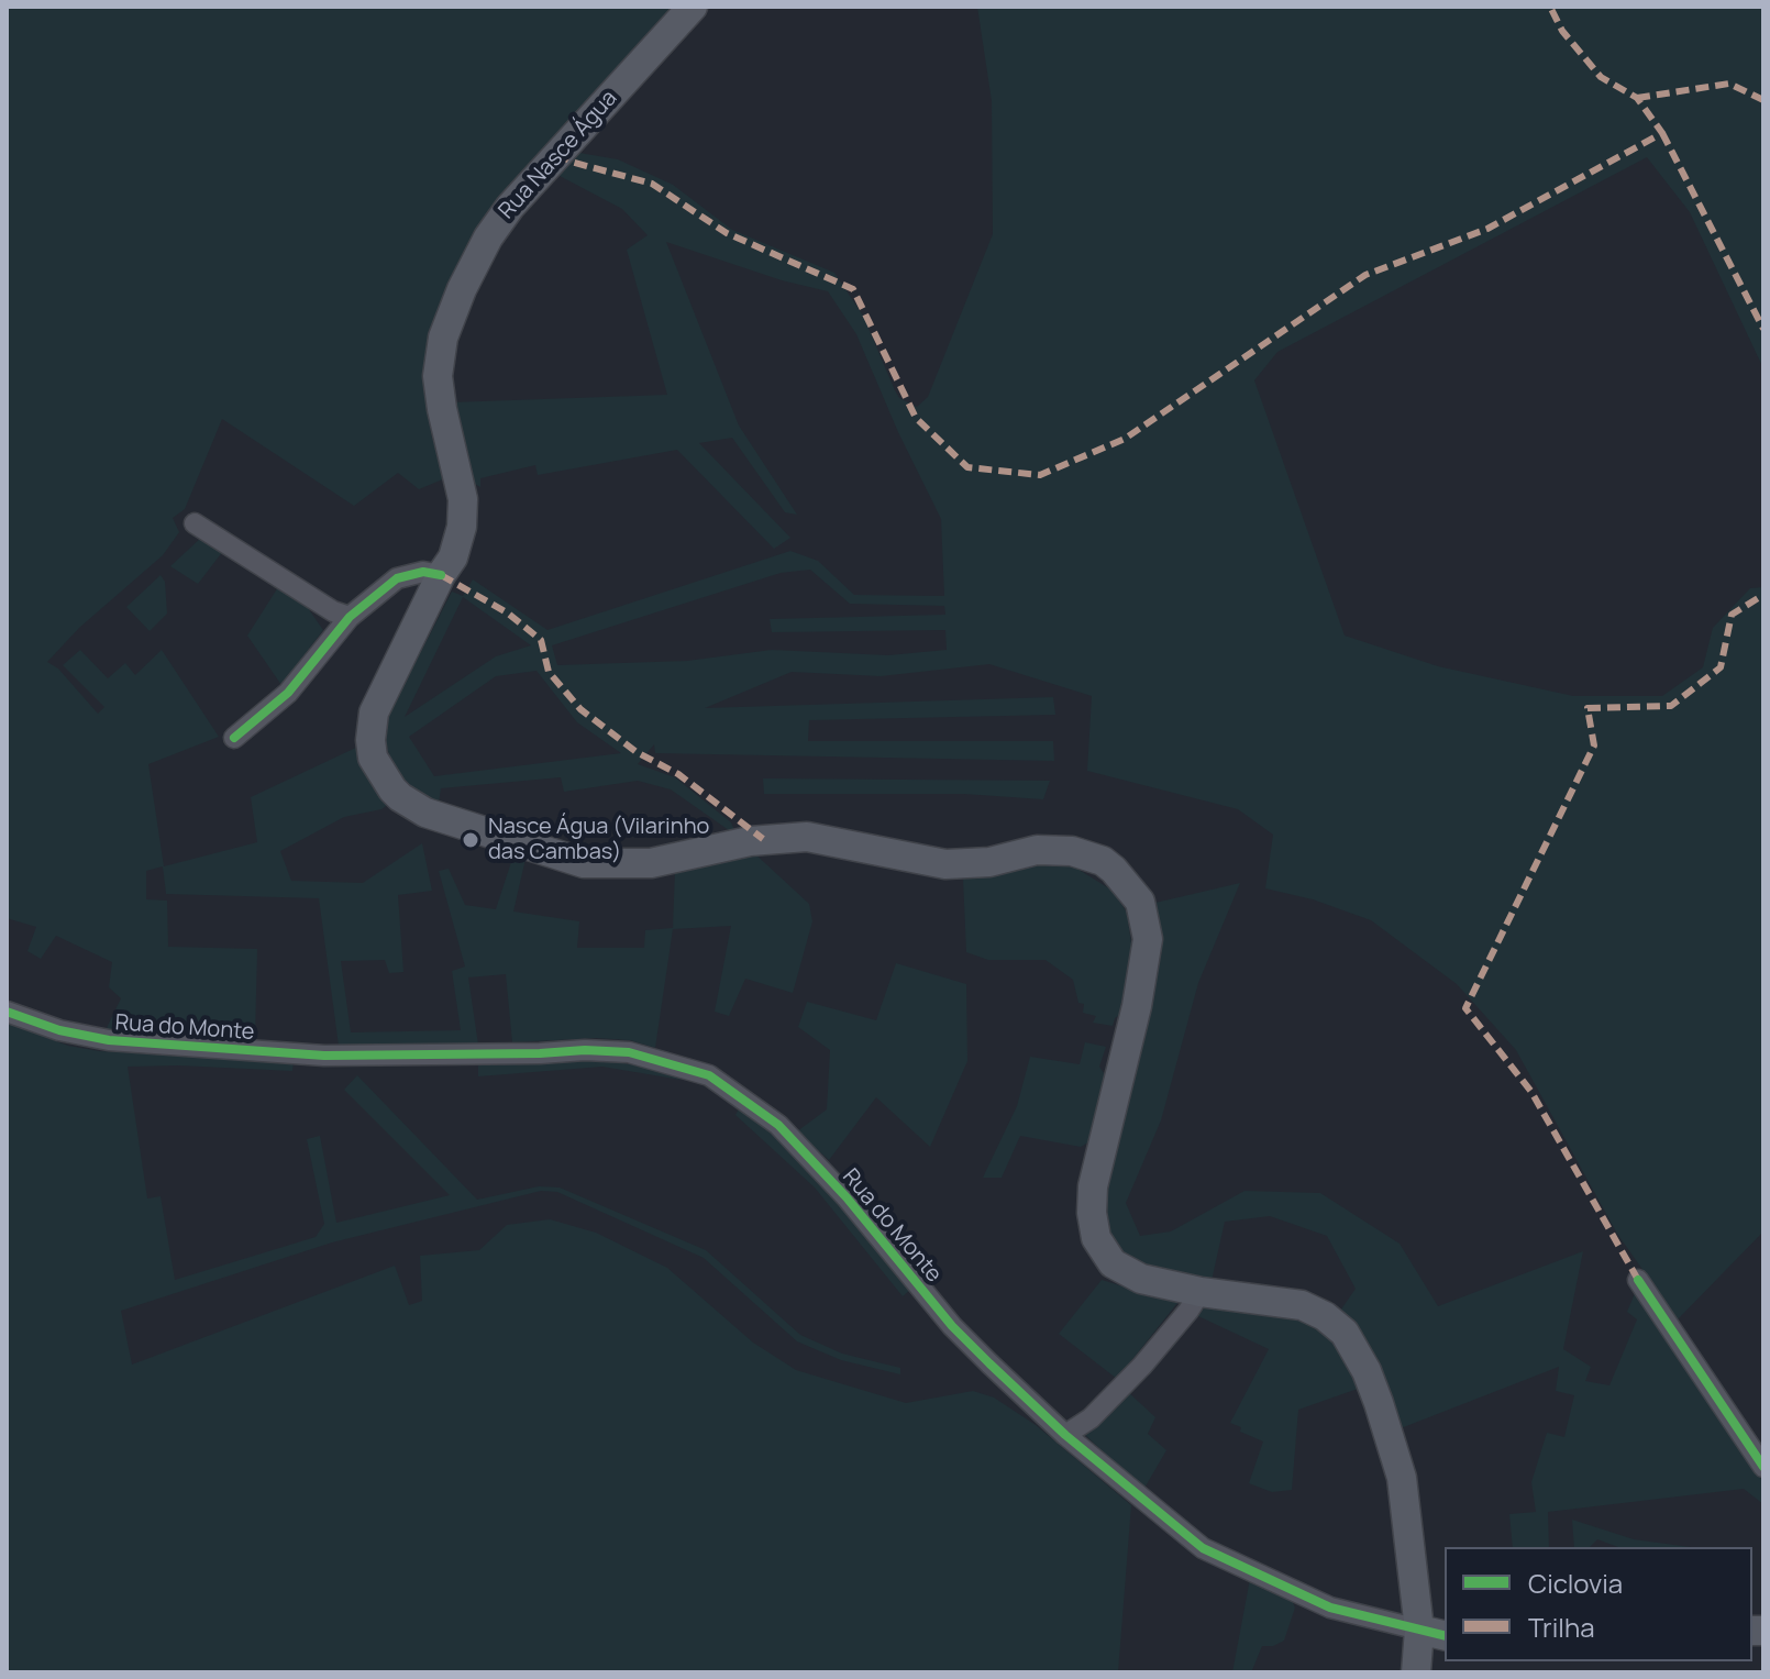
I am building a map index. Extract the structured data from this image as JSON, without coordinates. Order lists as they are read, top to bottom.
{
  "streets": {
    "main road": ["Rua Nasce Água"],
    "street": ["Rua do Monte"]
  },
  "crossings": [
    ["Rua Nasce Água", "Rua do Monte"]
  ],
  "places": ["Nasce Água (Vilarinho das Cambas)"],
  "legend": ["Ciclovia", "Trilha"]
}
